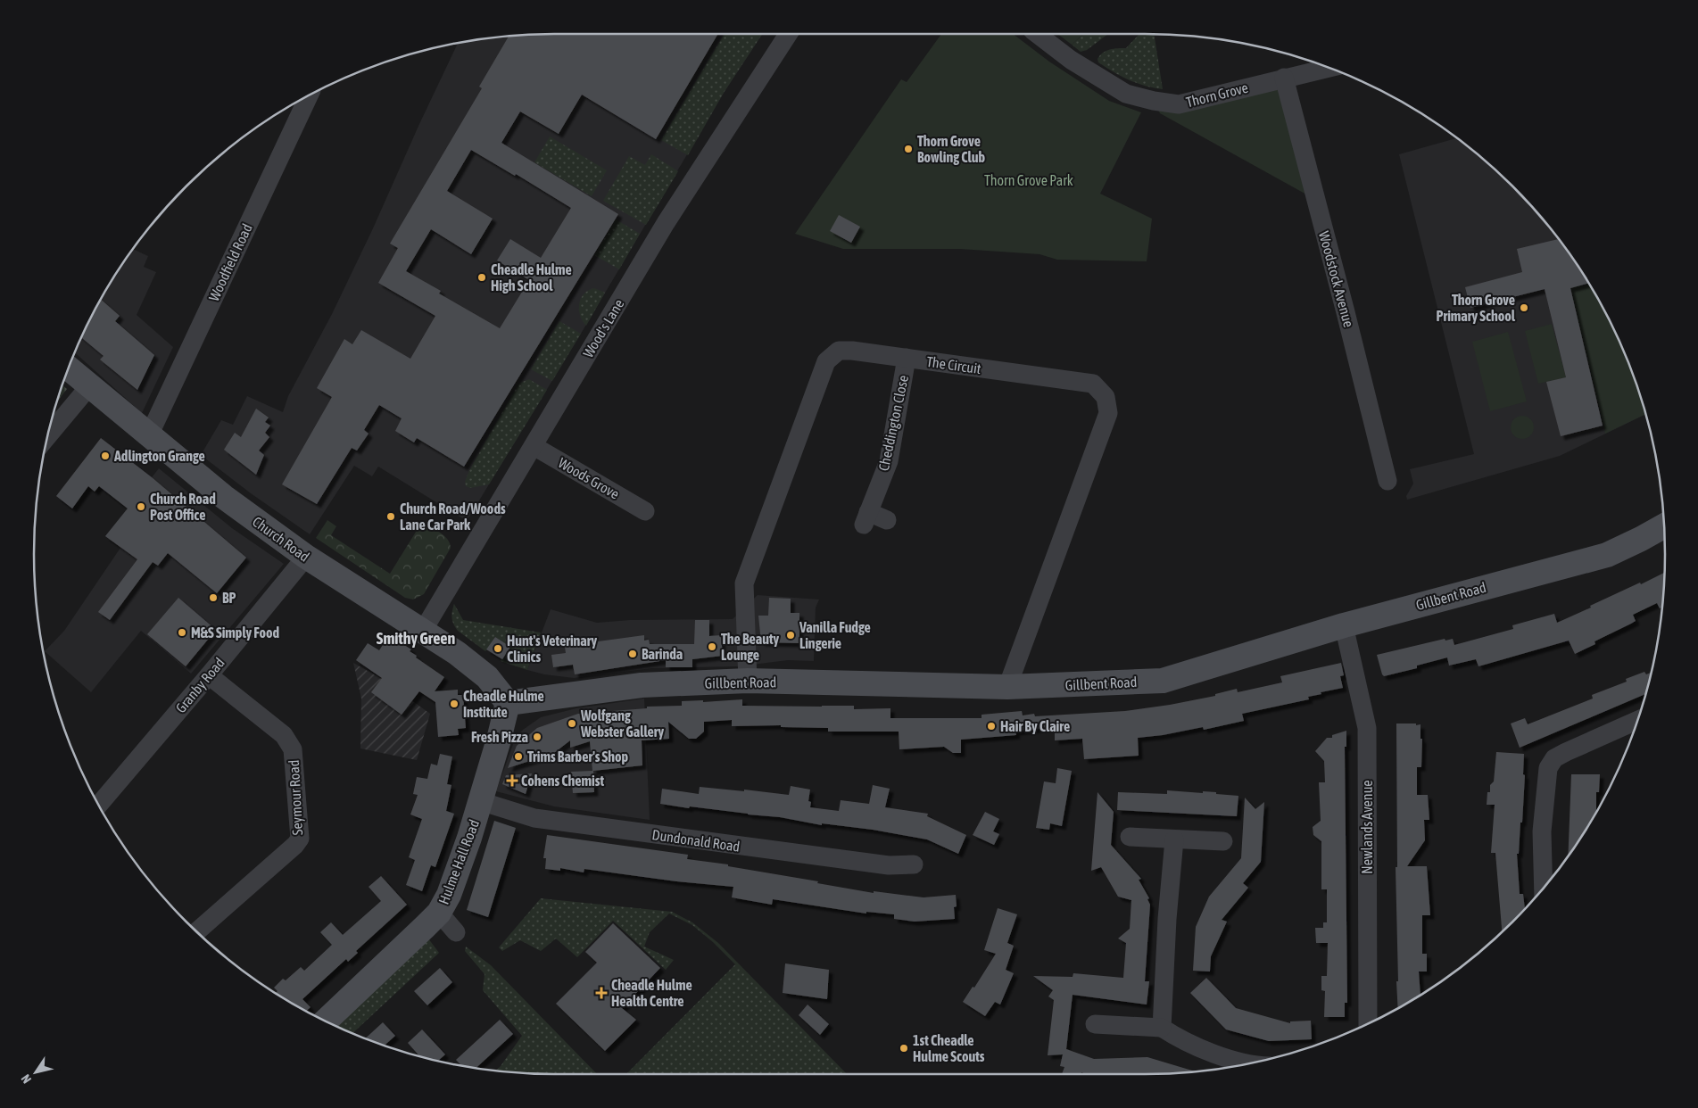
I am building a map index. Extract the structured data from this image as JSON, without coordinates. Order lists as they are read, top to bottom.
{
  "streets": {
    "street": [
      "Thorn Grove",
      "Woodfield Road",
      "Woodstock Avenue",
      "Wood's Lane",
      "The Circuit",
      "Cheddington Close",
      "Woods Grove",
      "Church Road",
      "Gillbent Road",
      "Granby Road",
      "Seymour Road",
      "Newlands Avenue",
      "Dundonald Road",
      "Hulme Hall Road"
    ]
  },
  "crossings": [
    ["Thorn Grove", "Woodstock Avenue"],
    ["Woodfield Road", "Church Road"],
    ["Wood's Lane", "Woods Grove"],
    ["Wood's Lane", "Church Road"],
    ["The Circuit", "Cheddington Close"],
    ["The Circuit", "Gillbent Road"],
    ["Church Road", "Gillbent Road"],
    ["Church Road", "Granby Road"],
    ["Church Road", "Hulme Hall Road"],
    ["Gillbent Road", "Newlands Avenue"],
    ["Gillbent Road", "Hulme Hall Road"],
    ["Granby Road", "Seymour Road"],
    ["Dundonald Road", "Hulme Hall Road"]
  ],
  "districts": ["Smithy Green"],
  "parks": ["Thorn Grove Park"],
  "places": {
    "other": [
      "Thorn Grove Bowling Club",
      "Cheadle Hulme High School",
      "Thorn Grove Primary School",
      "Adlington Grange",
      "Church Road Post Office",
      "Church Road/Woods Lane Car Park",
      "BP",
      "M&S Simply Food",
      "Vanilla Fudge Lingerie",
      "The Beauty Lounge",
      "Hunt's Veterinary Clinics",
      "Barinda",
      "Cheadle Hulme Institute",
      "Wolfgang Webster Gallery",
      "Hair By Claire",
      "Fresh Pizza",
      "Trims Barber's Shop",
      "1st Cheadle Hulme Scouts"
    ],
    "health": ["Cohens Chemist", "Cheadle Hulme Health Centre"]
  },
  "north": "bottom left"
}
